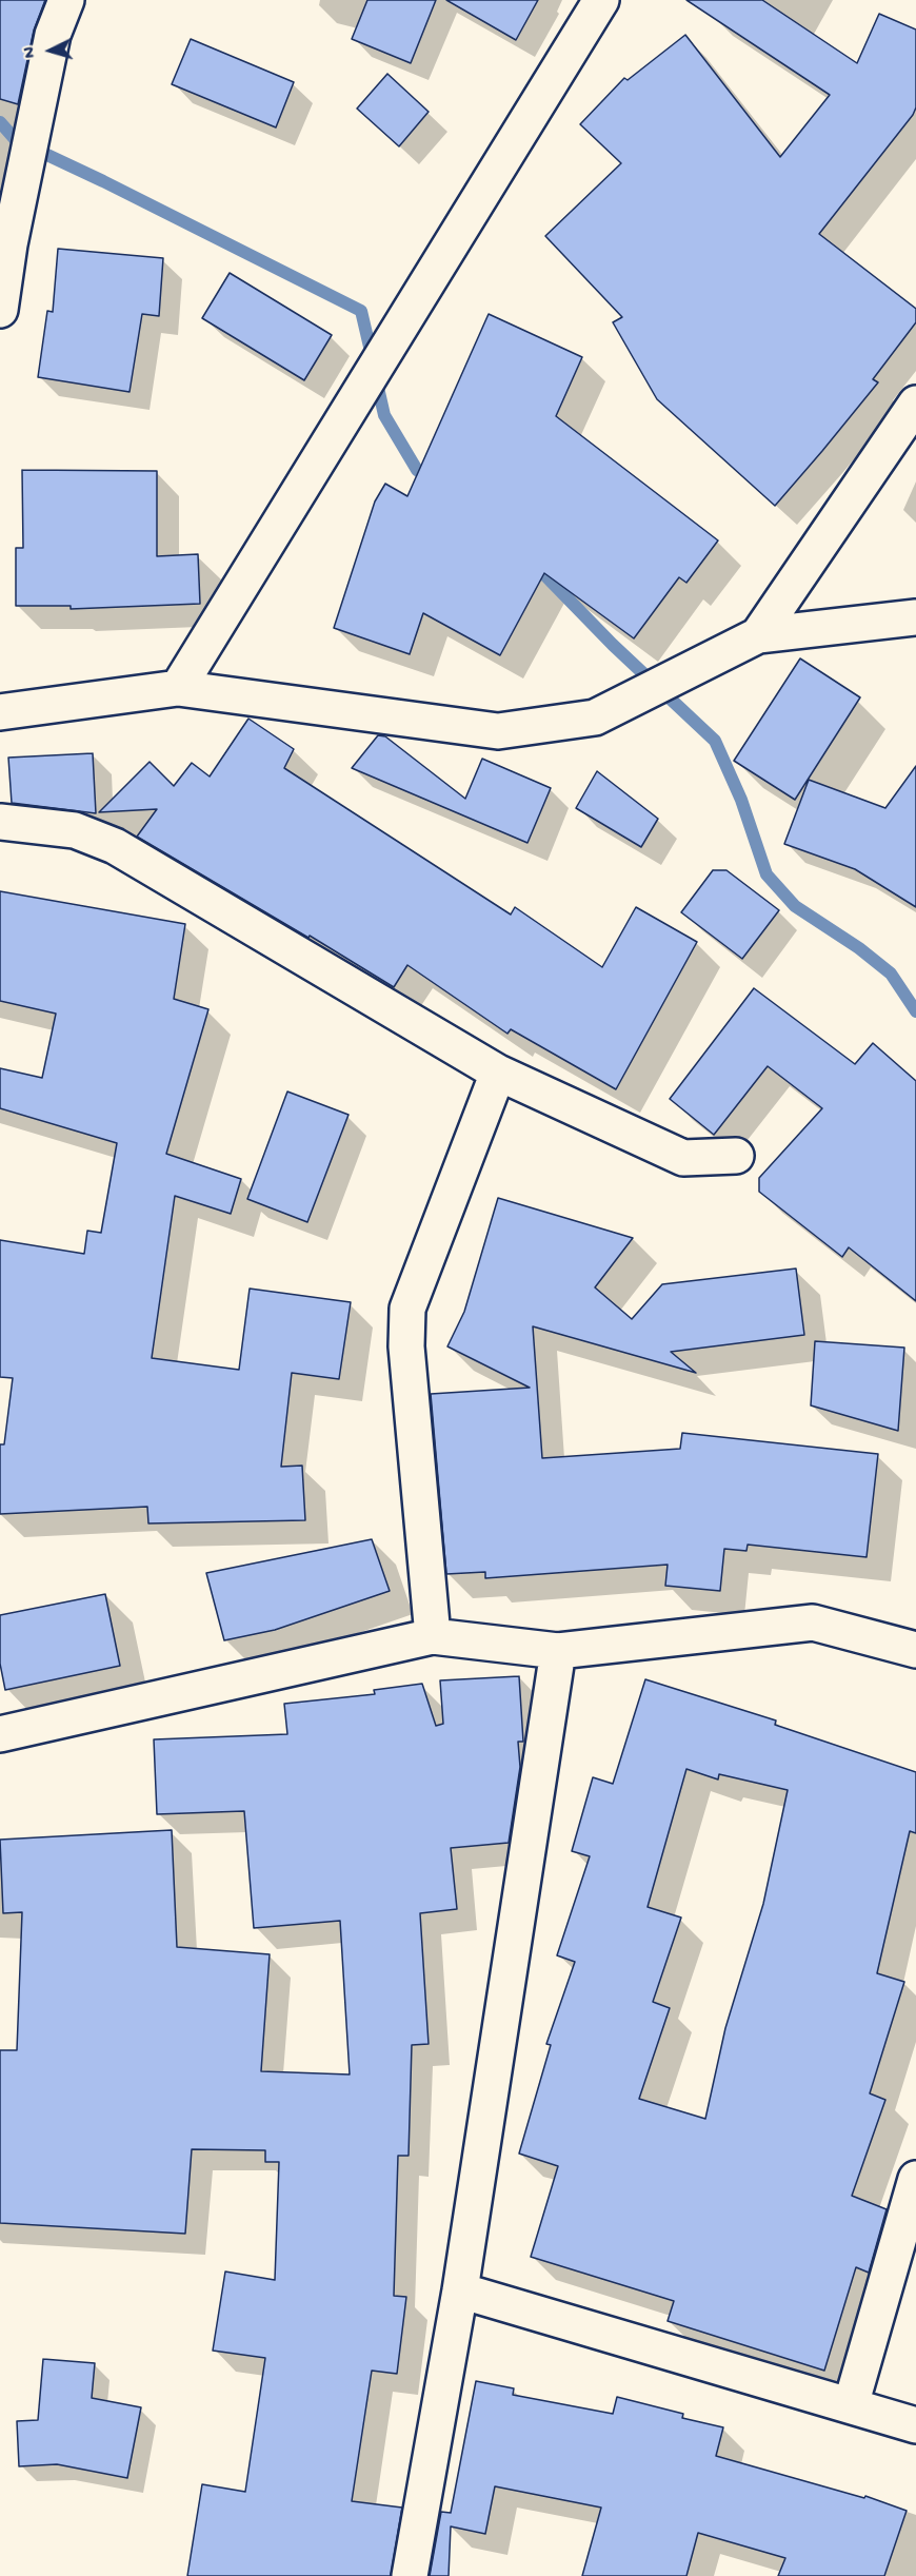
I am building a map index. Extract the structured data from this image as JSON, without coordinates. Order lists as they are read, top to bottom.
{
  "north": "left"
}
